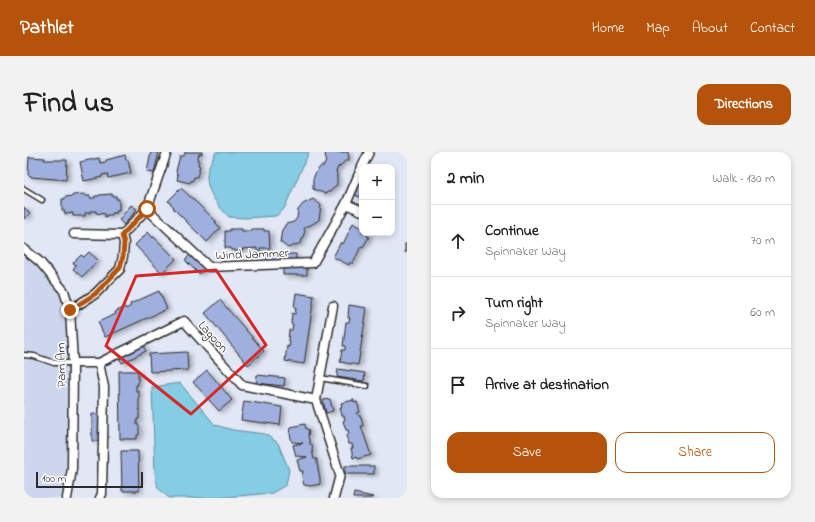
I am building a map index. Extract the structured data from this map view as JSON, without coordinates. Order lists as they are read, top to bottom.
{
  "streets": {
    "street": ["Wind Jammer", "Lagoon", "Pam Am"]
  },
  "crossings": [
    ["Lagoon", "Pam Am"]
  ],
  "scale_bar": "100 m",
  "page": {
    "header": "Pathlet",
    "nav": [
      "Home",
      "Map",
      "About",
      "Contact"
    ],
    "title": "Find us",
    "buttons": [
      "Directions",
      ["Save", "Share"]
    ],
    "heading": ["2 min", "Walk · 130 m"],
    "map_buttons": ["+", "−"],
    "list": [
      ["Continue", "Spinnaker Way", "70 m"],
      ["Turn right", "Spinnaker Way", "60 m"],
      "Arrive at destination"
    ],
    "scale": "100 m"
  }
}
